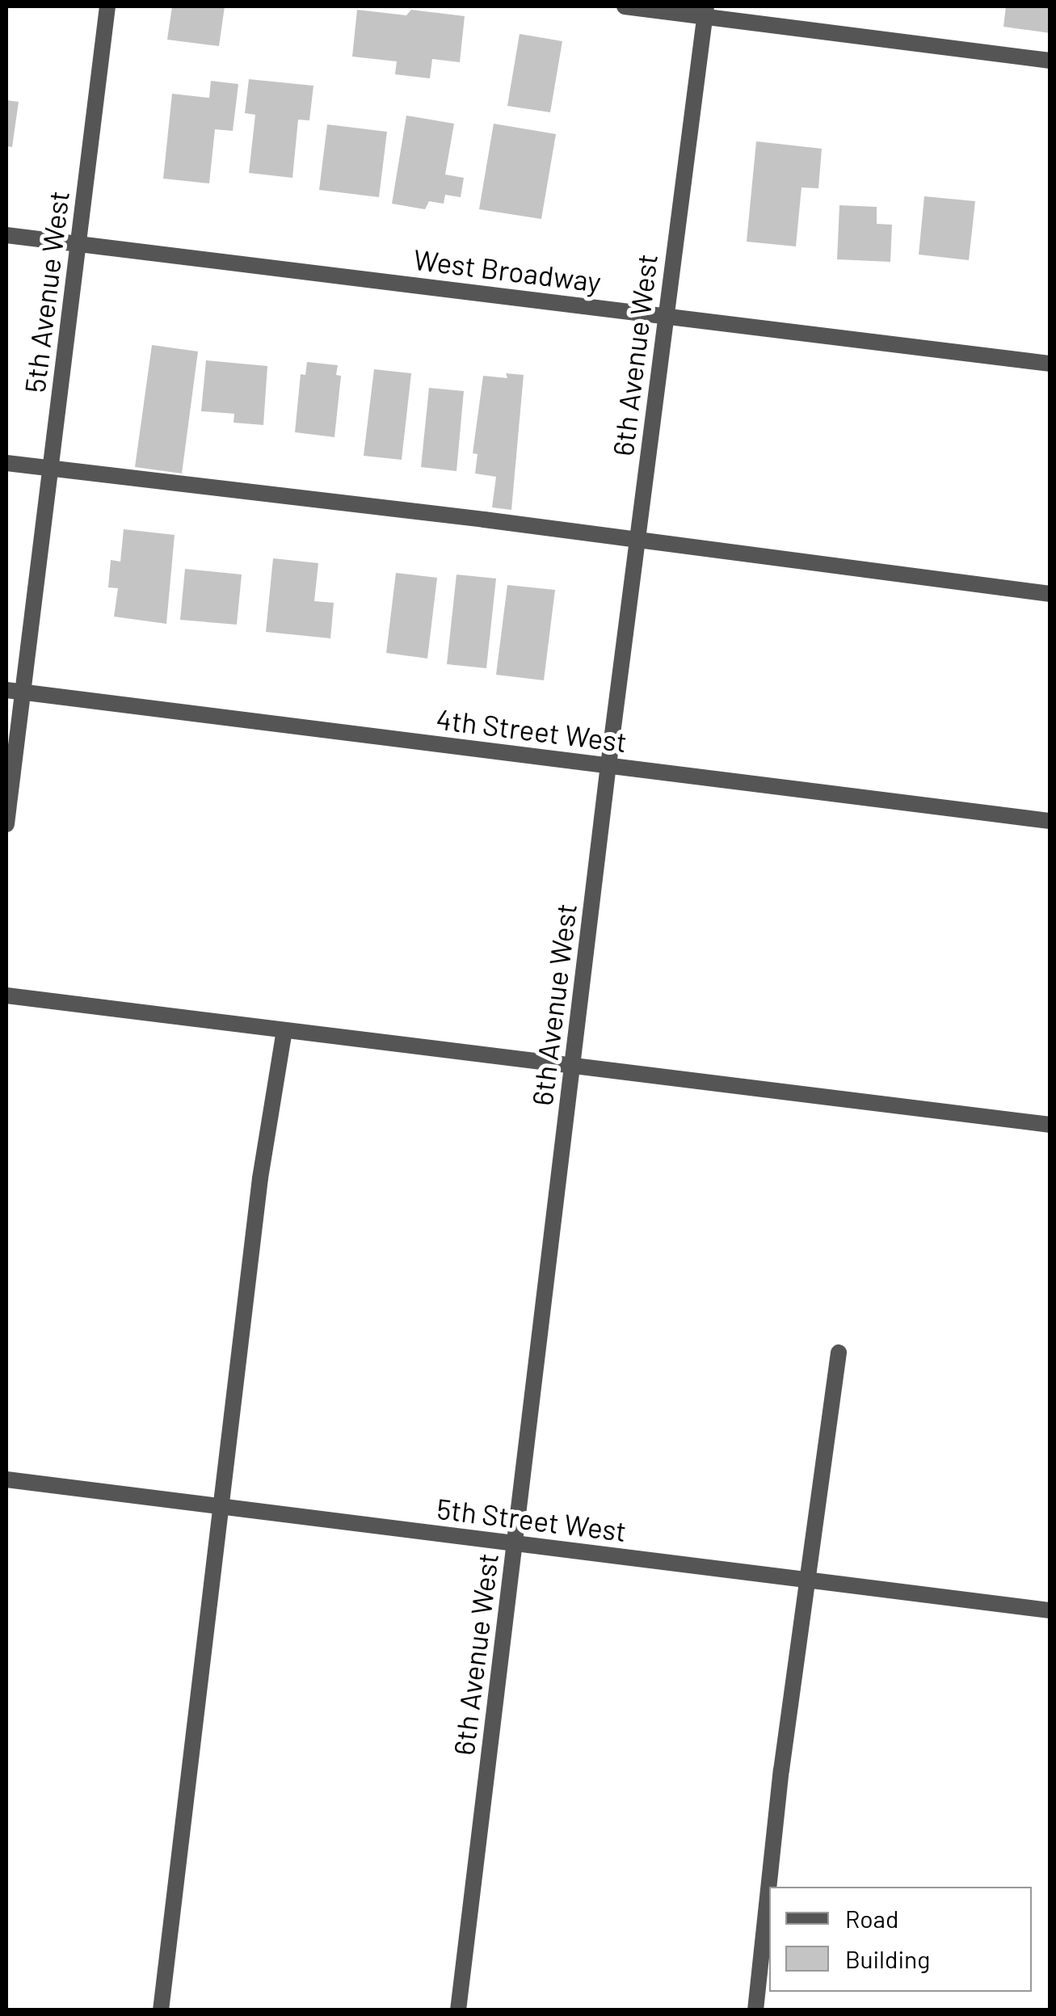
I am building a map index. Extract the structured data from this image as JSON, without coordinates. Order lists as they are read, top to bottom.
{
  "streets": {
    "street": [
      "West Broadway",
      "5th Avenue West",
      "6th Avenue West",
      "4th Street West",
      "5th Street West"
    ]
  },
  "crossings": [
    ["West Broadway", "5th Avenue West"],
    ["West Broadway", "6th Avenue West"],
    ["5th Avenue West", "4th Street West"],
    ["6th Avenue West", "4th Street West"],
    ["6th Avenue West", "5th Street West"]
  ],
  "legend": ["Road", "Building"]
}
